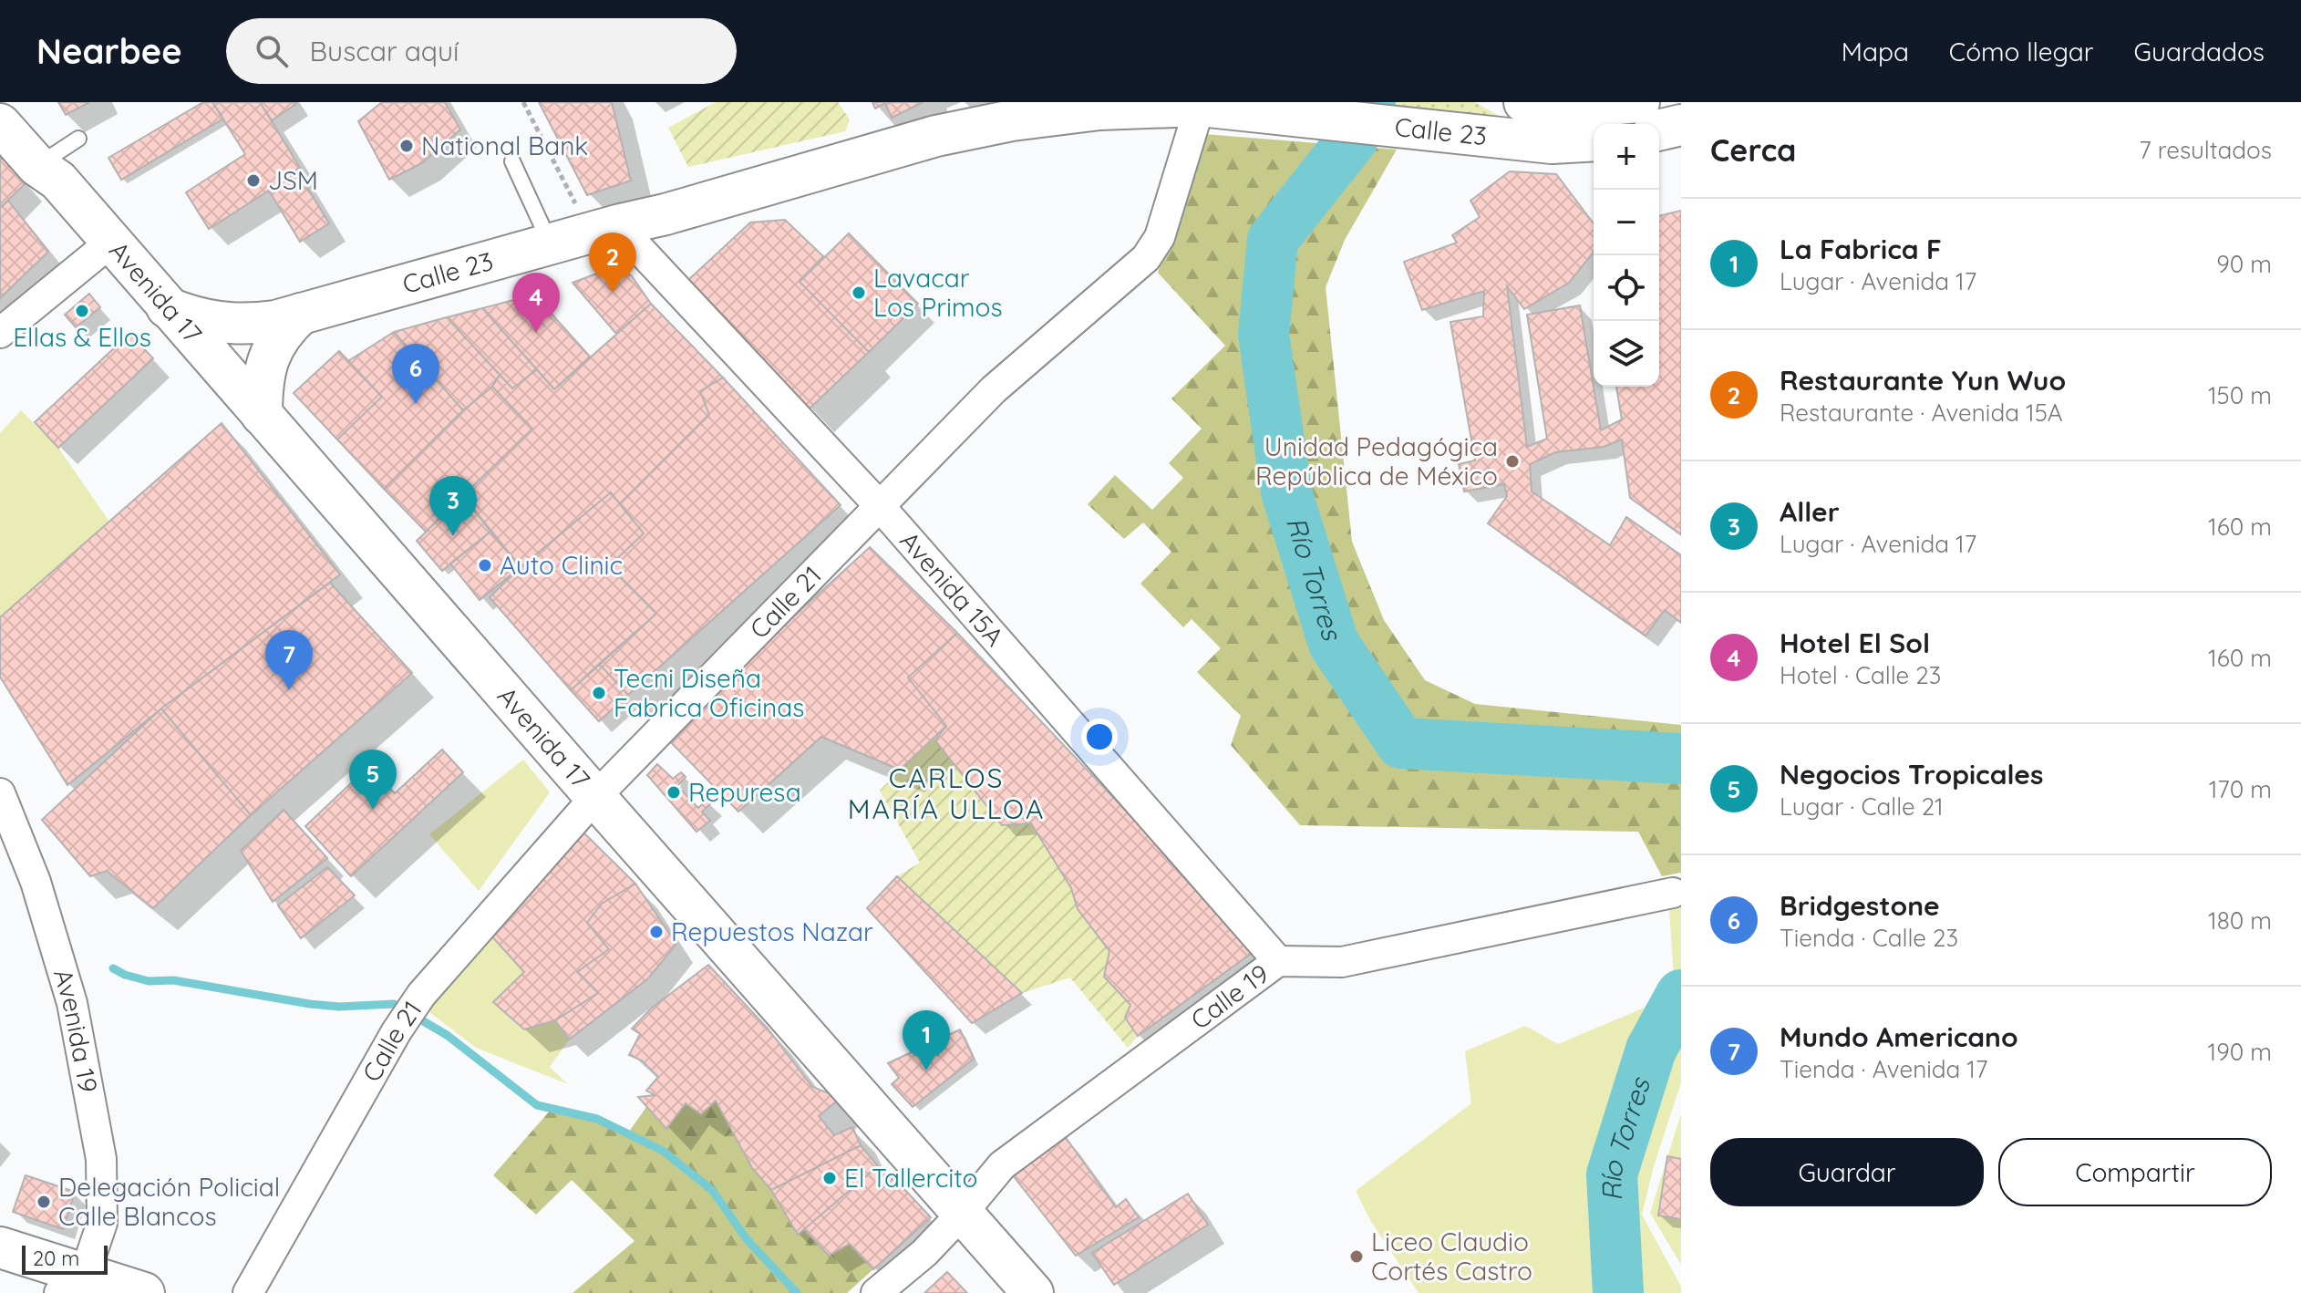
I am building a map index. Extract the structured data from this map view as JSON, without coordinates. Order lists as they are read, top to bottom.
{
  "streets": {
    "main road": ["Calle 23", "Avenida 17"],
    "street": [
      "Avenida 15A",
      "Calle 21",
      "Calle 19",
      "Avenida 19"
    ]
  },
  "crossings": [
    ["Calle 23", "Avenida 17"],
    ["Calle 23", "Avenida 15A"],
    ["Calle 23", "Calle 21"],
    ["Avenida 17", "Calle 21"],
    ["Avenida 17", "Calle 19"],
    ["Avenida 15A", "Calle 21"],
    ["Avenida 15A", "Calle 19"]
  ],
  "districts": ["CARLOS MARÍA ULLOA"],
  "water": ["Río Torres"],
  "places": [
    "National Bank",
    "JSM",
    "Lavacar Los Primos",
    "Ellas & Ellos",
    "Unidad Pedagógica República de México",
    "Auto Clinic",
    "Tecni Diseña Fabrica Oficinas",
    "Repuresa",
    "Repuestos Nazar",
    "El Tallercito",
    "Delegación Policial Calle Blancos",
    "Liceo Claudio Cortés Castro"
  ],
  "scale_bar": "20 m",
  "page": {
    "header": "Nearbee",
    "search": "Buscar aquí",
    "nav": ["Mapa", "Cómo llegar", "Guardados"],
    "heading": ["Cerca", "7 resultados"],
    "map_buttons": ["+", "−"],
    "list": [
      {
        "mark": "1",
        "name": "La Fabrica F",
        "note": "Lugar · Avenida 17",
        "value": "90 m"
      },
      {
        "mark": "2",
        "name": "Restaurante Yun Wuo",
        "note": "Restaurante · Avenida 15A",
        "value": "150 m"
      },
      {
        "mark": "3",
        "name": "Aller",
        "note": "Lugar · Avenida 17",
        "value": "160 m"
      },
      {
        "mark": "4",
        "name": "Hotel El Sol",
        "note": "Hotel · Calle 23",
        "value": "160 m"
      },
      {
        "mark": "5",
        "name": "Negocios Tropicales",
        "note": "Lugar · Calle 21",
        "value": "170 m"
      },
      {
        "mark": "6",
        "name": "Bridgestone",
        "note": "Tienda · Calle 23",
        "value": "180 m"
      },
      {
        "mark": "7",
        "name": "Mundo Americano",
        "note": "Tienda · Avenida 17",
        "value": "190 m"
      }
    ],
    "pins": [
      "2",
      "4",
      "6",
      "3",
      "7",
      "5",
      "1"
    ],
    "buttons": ["Guardar", "Compartir"],
    "scale": "20 m"
  }
}
